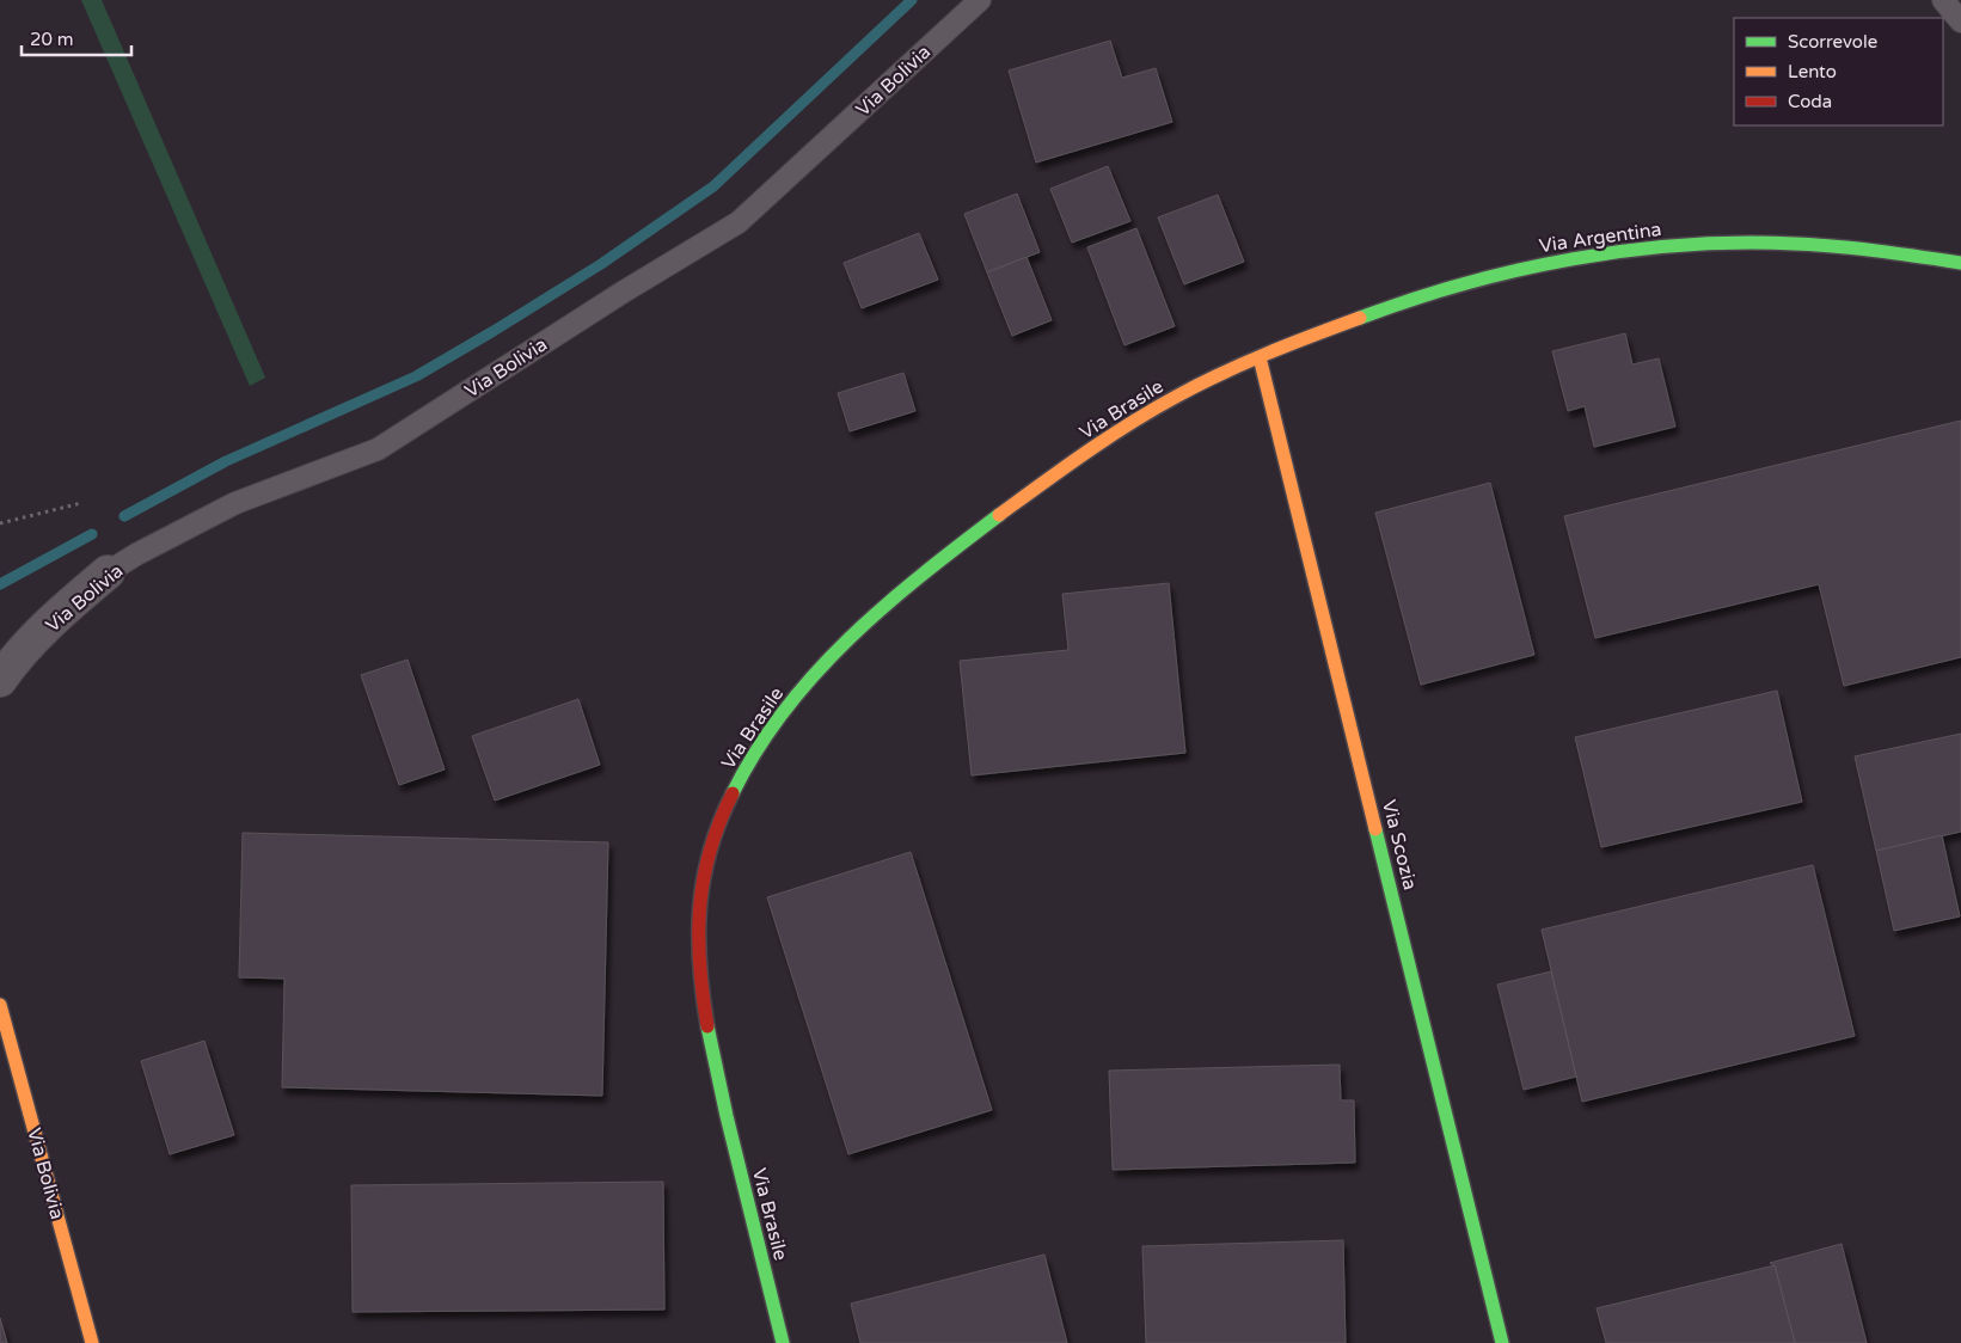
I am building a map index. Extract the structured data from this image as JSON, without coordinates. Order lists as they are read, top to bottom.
{
  "streets": {
    "street": [
      "Via Bolivia",
      "Via Argentina",
      "Via Brasile",
      "Via Scozia"
    ]
  },
  "crossings": [
    ["Via Argentina", "Via Brasile"],
    ["Via Argentina", "Via Scozia"],
    ["Via Brasile", "Via Scozia"]
  ],
  "legend": ["Scorrevole", "Lento", "Coda"],
  "scale_bar": "20 m"
}
